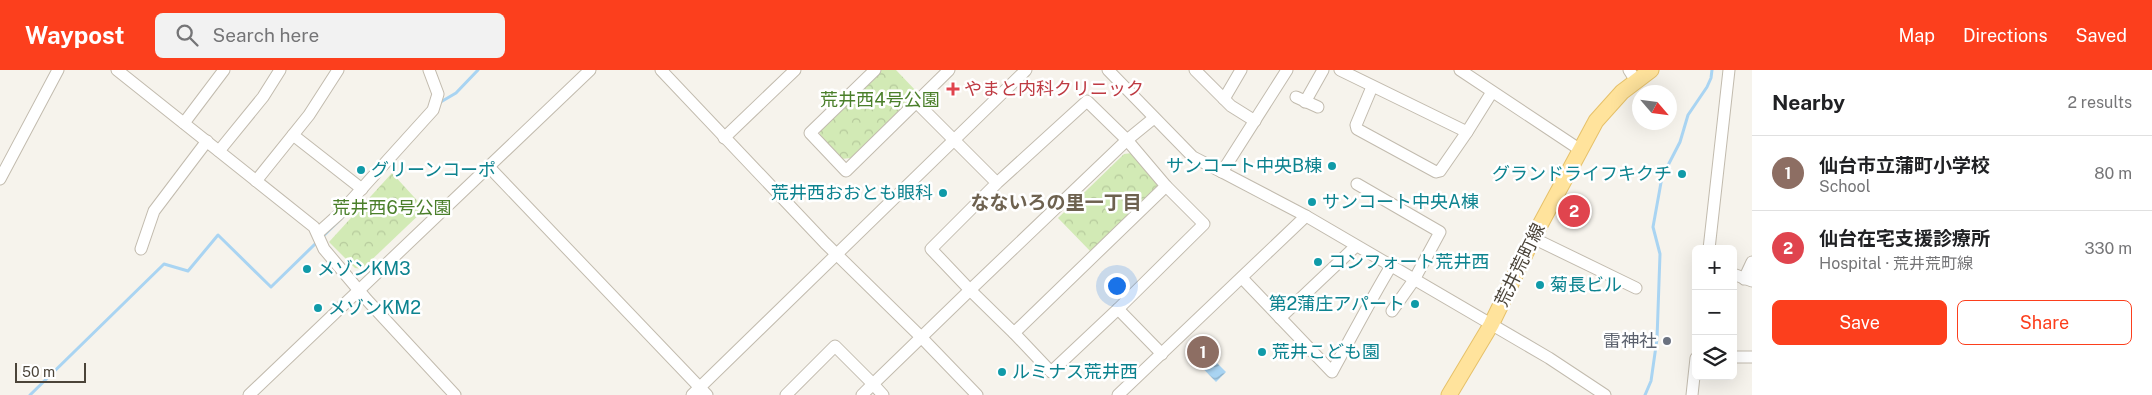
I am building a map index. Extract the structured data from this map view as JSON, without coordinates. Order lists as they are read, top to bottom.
{
  "streets": {
    "main road": ["荒井荒町線"]
  },
  "districts": ["なないろの里一丁目"],
  "parks": ["荒井西4号公園", "荒井西6号公園"],
  "places": {
    "health": ["やまと内科クリニック"],
    "other": [
      "サンコート中央B棟",
      "グリーンコーポ",
      "グランドライフキクチ",
      "荒井西おおとも眼科",
      "サンコート中央A棟",
      "コンフォート荒井西",
      "メゾンKM3",
      "菊長ビル",
      "第2蒲庄アパート",
      "メゾンKM2",
      "雷神社",
      "荒井こども園",
      "ルミナス荒井西"
    ]
  },
  "scale_bar": "50 m",
  "north": "bottom right",
  "page": {
    "header": "Waypost",
    "search": "Search here",
    "nav": ["Map", "Directions", "Saved"],
    "heading": ["Nearby", "2 results"],
    "list": [
      {
        "mark": "1",
        "name": "仙台市立蒲町小学校",
        "note": "School",
        "value": "80 m"
      },
      {
        "mark": "2",
        "name": "仙台在宅支援診療所",
        "note": "Hospital · 荒井荒町線",
        "value": "330 m"
      }
    ],
    "pins": ["2", "1"],
    "map_buttons": ["+", "−"],
    "buttons": ["Save", "Share"],
    "scale": "50 m"
  }
}
